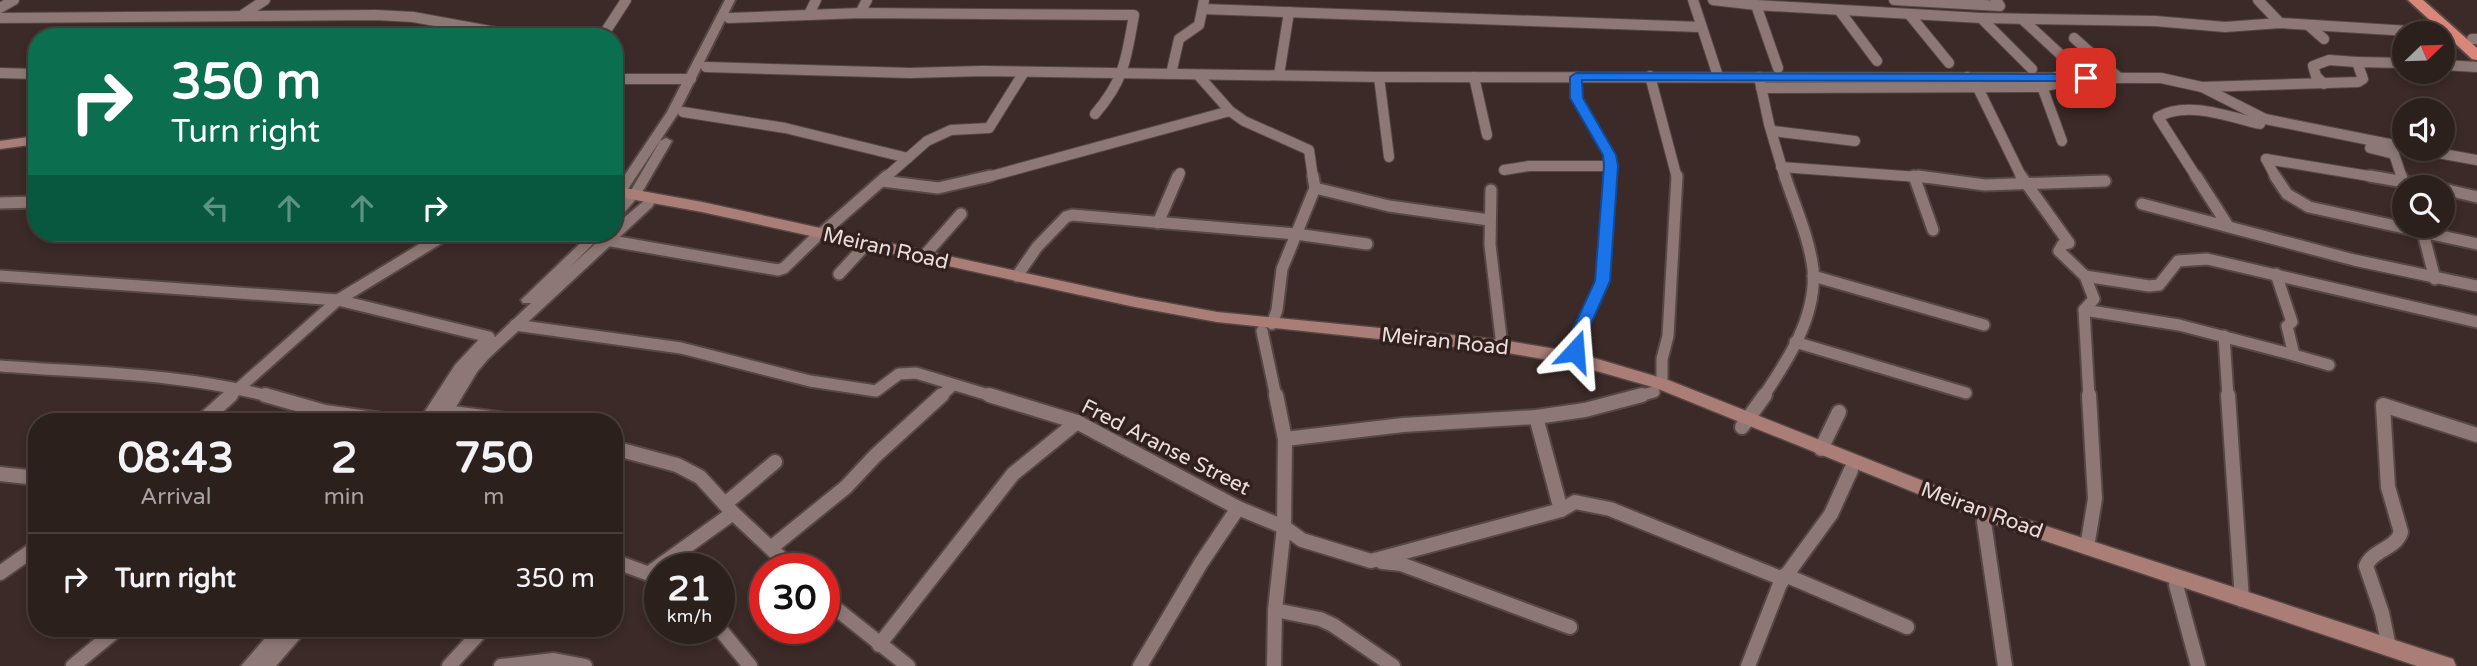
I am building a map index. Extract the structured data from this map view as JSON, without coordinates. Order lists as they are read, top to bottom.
{
  "streets": {
    "main road": ["Meiran Road"],
    "street": ["Fred Aranse Street"]
  },
  "north": "top right",
  "page": {
    "turn": ["350 m", "Turn right"],
    "eta": [
      "08:43",
      "Arrival",
      "2",
      "min",
      "750",
      "m"
    ],
    "list": [
      {
        "name": "Turn right",
        "value": "350 m"
      }
    ],
    "speed": "21 km/h",
    "limit": "30"
  }
}
